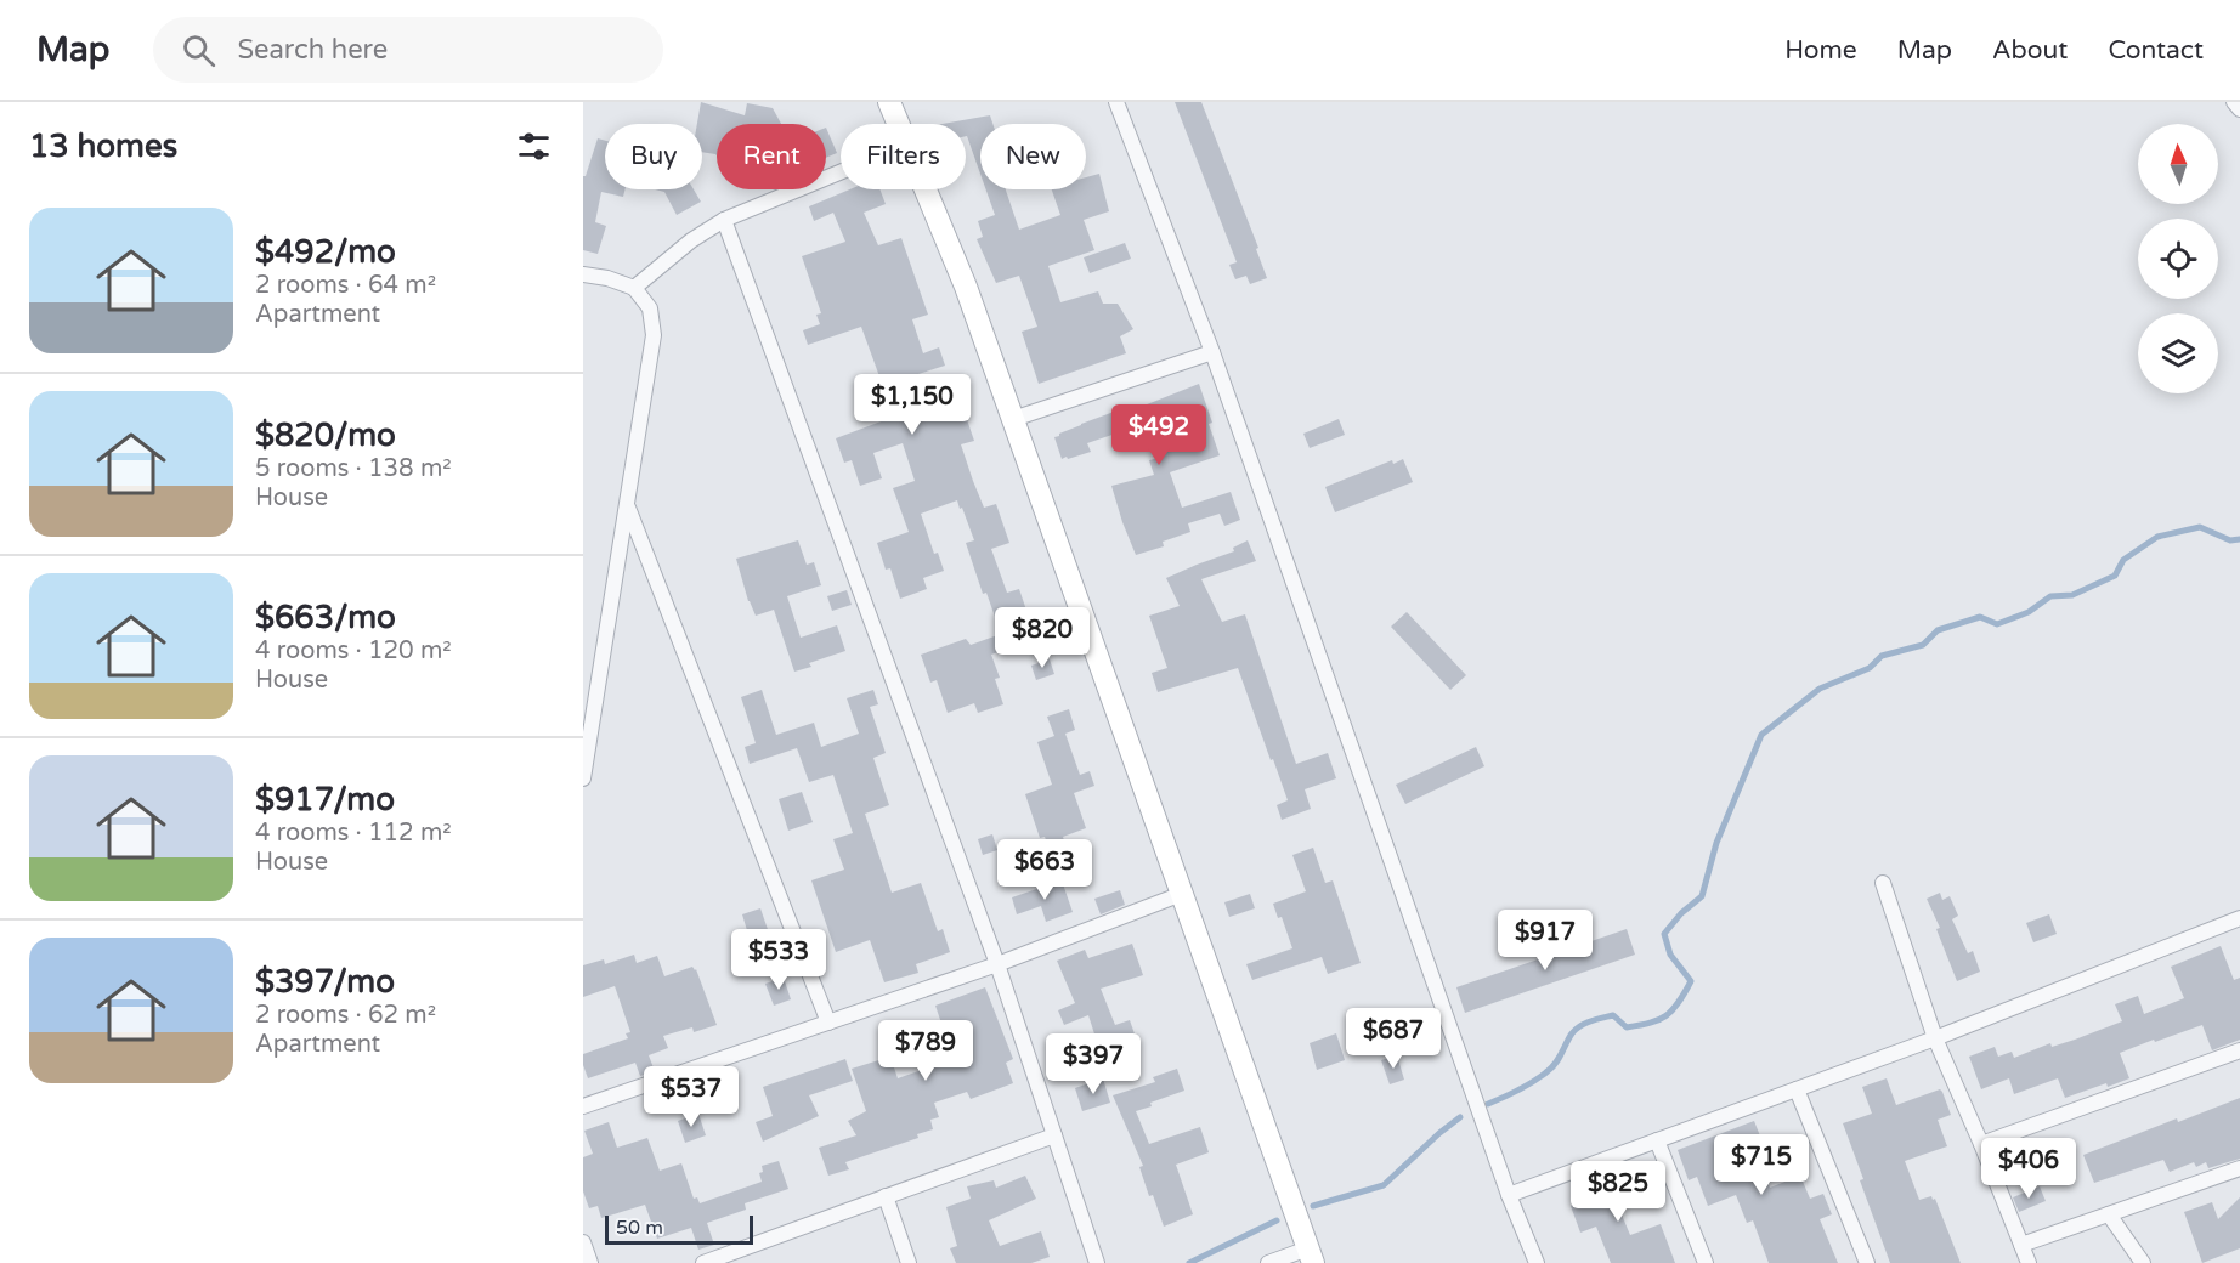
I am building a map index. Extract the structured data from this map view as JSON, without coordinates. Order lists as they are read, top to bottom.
{
  "scale_bar": "50 m",
  "north": "top",
  "page": {
    "header": "Map",
    "search": "Search here",
    "nav": [
      "Home",
      "Map",
      "About",
      "Contact"
    ],
    "heading": "13 homes",
    "chip": [
      "Buy",
      "Rent",
      "Filters",
      "New"
    ],
    "list": [
      {
        "name": "$492/mo",
        "note": "2 rooms · 64 m² · Apartment"
      },
      {
        "name": "$820/mo",
        "note": "5 rooms · 138 m² · House"
      },
      {
        "name": "$663/mo",
        "note": "4 rooms · 120 m² · House"
      },
      {
        "name": "$917/mo",
        "note": "4 rooms · 112 m² · House"
      },
      {
        "name": "$397/mo",
        "note": "2 rooms · 62 m² · Apartment"
      }
    ],
    "price": [
      "$1,150",
      "$492",
      "$820",
      "$663",
      "$917",
      "$533",
      "$687",
      "$789",
      "$397",
      "$537",
      "$715",
      "$406",
      "$825"
    ],
    "scale": "50 m"
  }
}
